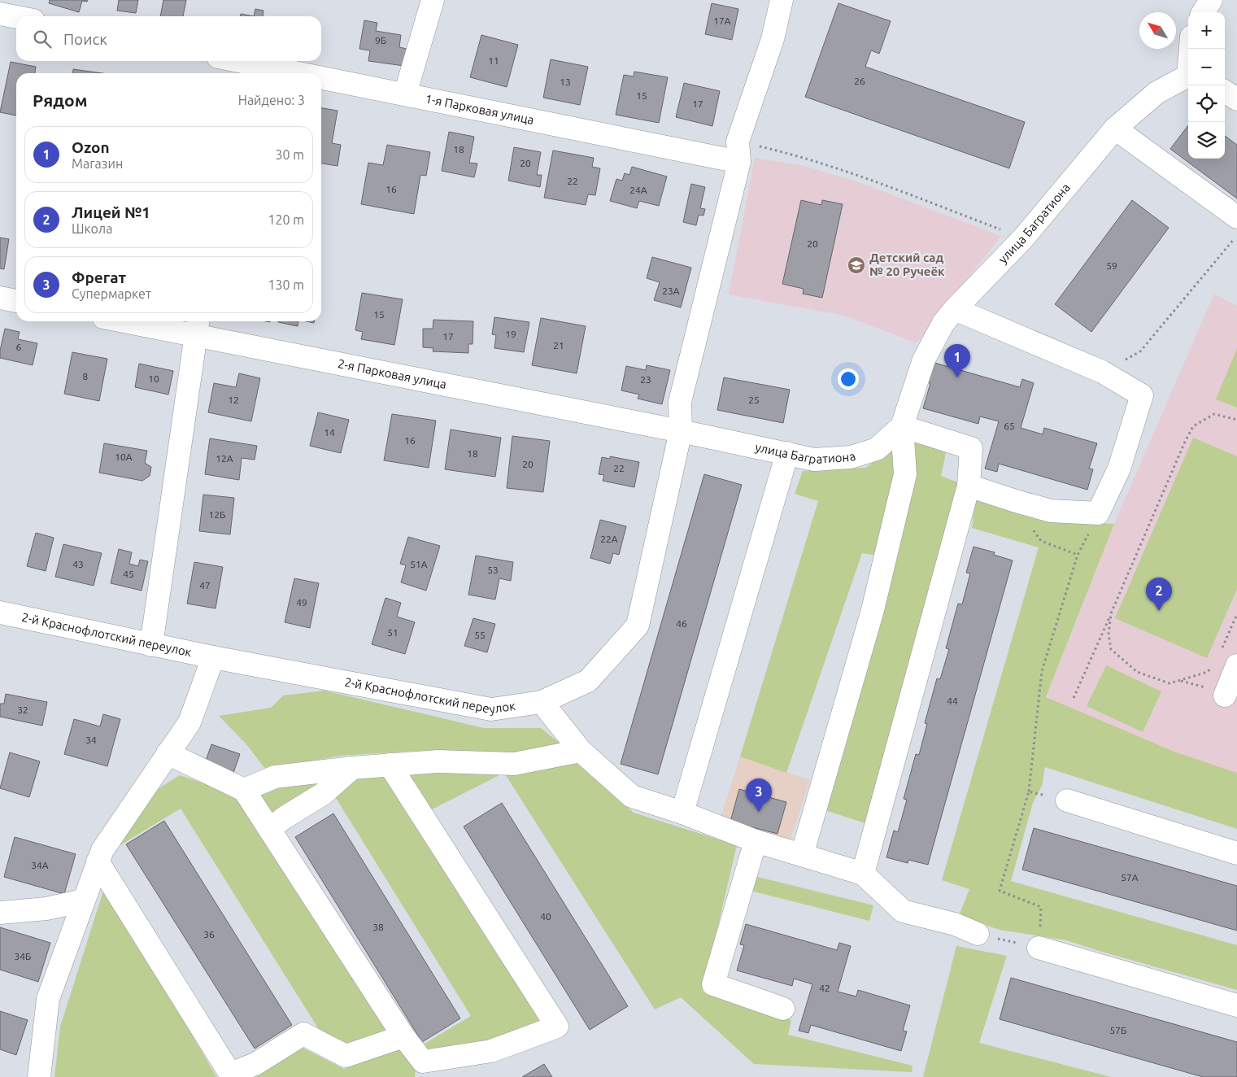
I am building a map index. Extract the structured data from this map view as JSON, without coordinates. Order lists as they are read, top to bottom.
{
  "streets": {
    "street": [
      "1-я Парковая улица",
      "улица Багратиона",
      "2-я Парковая улица",
      "2-й Краснофлотский переулок"
    ]
  },
  "crossings": [
    ["улица Багратиона", "2-я Парковая улица"],
    ["улица Багратиона", "2-й Краснофлотский переулок"],
    ["2-я Парковая улица", "2-й Краснофлотский переулок"]
  ],
  "places": {
    "school or university": ["Детский сад № 20 Ручеёк"]
  },
  "house_numbers": [
    "17А",
    "9Б",
    "11",
    "26",
    "13",
    "15",
    "17",
    "18",
    "20",
    "22",
    "16",
    "24А",
    "20",
    "59",
    "23А",
    "15",
    "19",
    "17",
    "21",
    "6",
    "8",
    "10",
    "23",
    "12",
    "25",
    "65",
    "14",
    "16",
    "18",
    "10А",
    "12А",
    "20",
    "22",
    "12Б",
    "22А",
    "43",
    "51А",
    "53",
    "45",
    "47",
    "49",
    "46",
    "51",
    "55",
    "44",
    "32",
    "34",
    "34А",
    "57А",
    "40",
    "38",
    "36",
    "34Б",
    "42",
    "57Б"
  ],
  "north": "top left",
  "page": {
    "map_buttons": ["+", "−"],
    "search": "Поиск",
    "heading": ["Рядом", "Найдено: 3"],
    "list": [
      {
        "mark": "1",
        "name": "Ozon",
        "note": "Магазин",
        "value": "30 m"
      },
      {
        "mark": "2",
        "name": "Лицей №1",
        "note": "Школа",
        "value": "120 m"
      },
      {
        "mark": "3",
        "name": "Фрегат",
        "note": "Супермаркет",
        "value": "130 m"
      }
    ],
    "pins": ["1", "2", "3"]
  }
}
